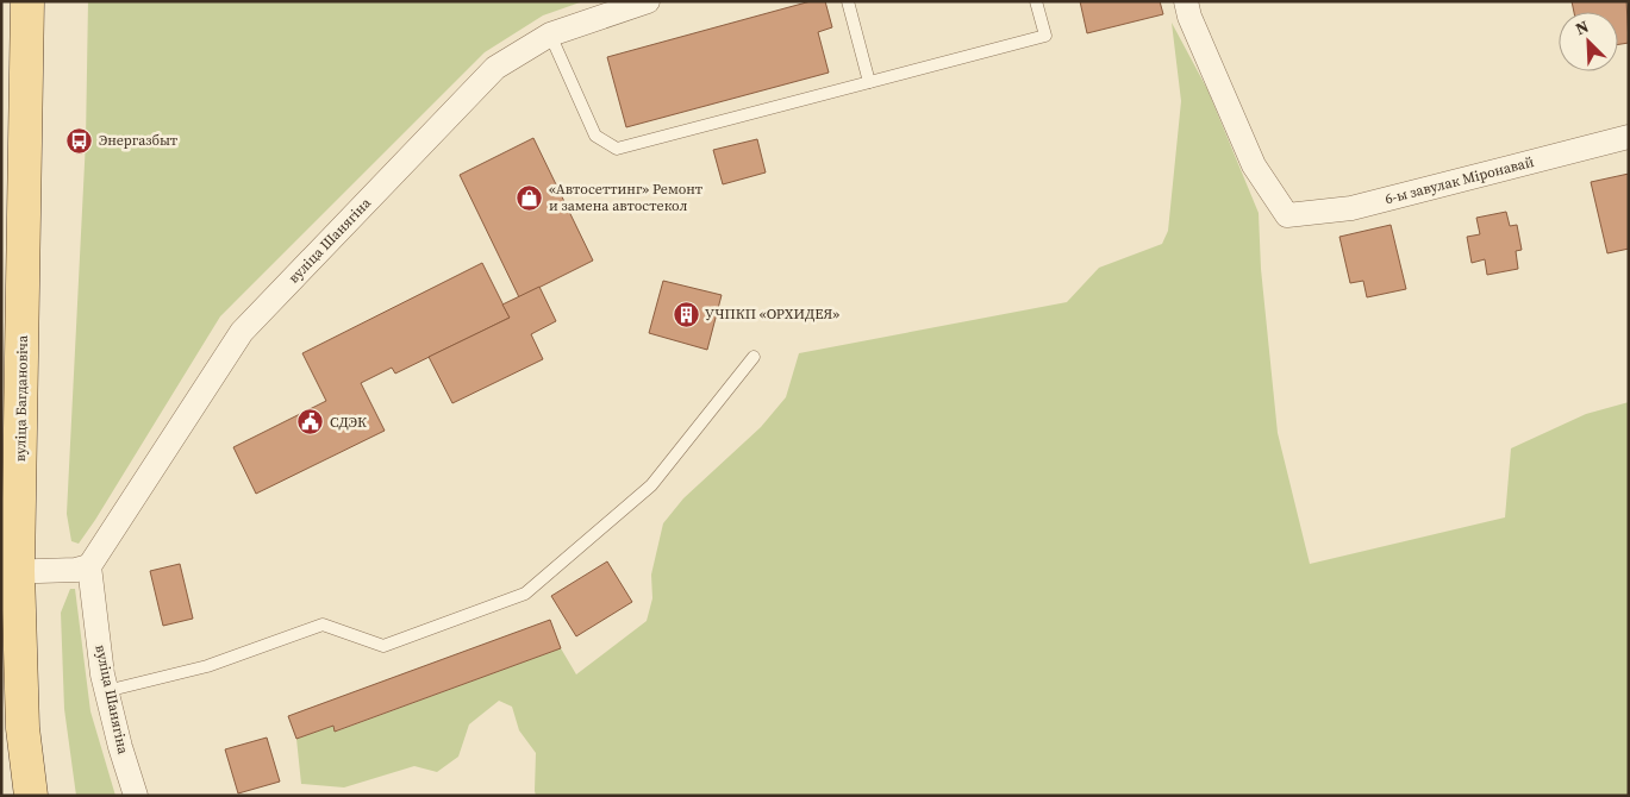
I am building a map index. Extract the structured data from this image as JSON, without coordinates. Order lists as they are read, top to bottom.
{
  "streets": {
    "main road": ["вуліца Багдановіча"],
    "street": ["6-ы завулак Міронавай", "вуліца Шанягіна"]
  },
  "places": {
    "bus stop": ["Энергазбыт"],
    "shop": ["«Автосеттинг» Ремонт и замена автостекол"],
    "building": ["УЧПКП «ОРХИДЕЯ»"],
    "public building": ["СДЭК"]
  },
  "north": "top left"
}
